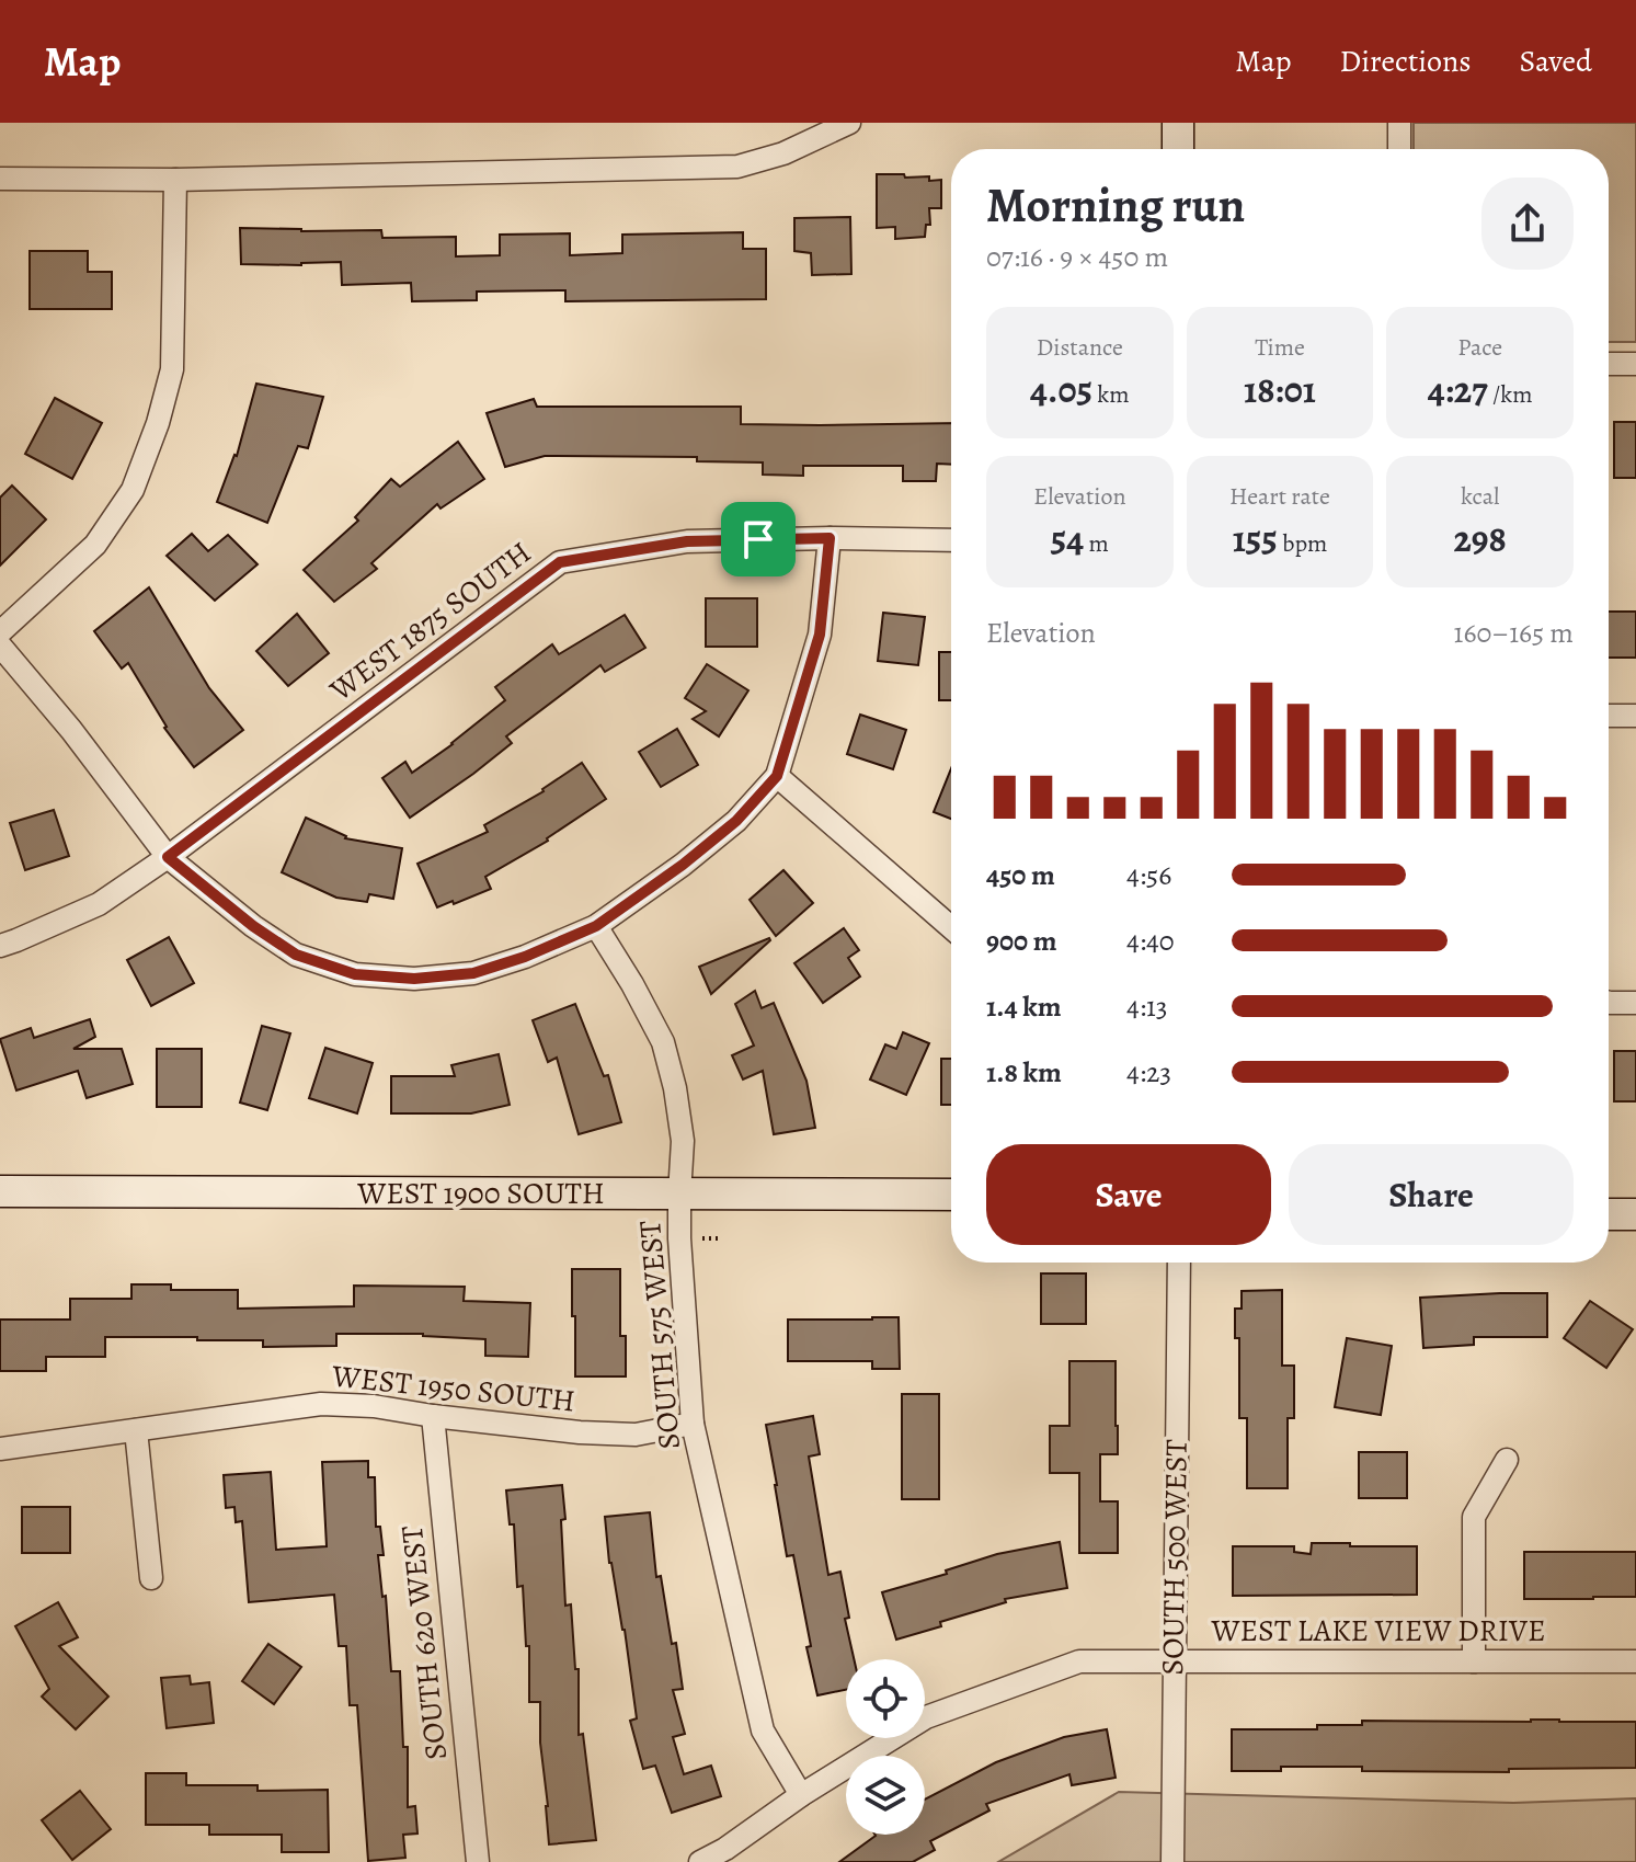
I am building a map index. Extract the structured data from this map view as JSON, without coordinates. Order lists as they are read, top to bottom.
{
  "streets": {
    "street": [
      "WEST 1875 SOUTH",
      "WEST 1900 SOUTH",
      "SOUTH 575 WEST",
      "WEST 1950 SOUTH",
      "SOUTH 500 WEST",
      "WEST LAKE VIEW DRIVE",
      "SOUTH 620 WEST"
    ]
  },
  "crossings": [
    ["WEST 1900 SOUTH", "SOUTH 575 WEST"],
    ["SOUTH 575 WEST", "WEST 1950 SOUTH"],
    ["SOUTH 575 WEST", "WEST LAKE VIEW DRIVE"],
    ["WEST 1950 SOUTH", "SOUTH 620 WEST"],
    ["SOUTH 500 WEST", "WEST LAKE VIEW DRIVE"]
  ],
  "page": {
    "header": "Map",
    "nav": ["Map", "Directions", "Saved"],
    "heading": ["Morning run", "07:16 · 9 × 450 m"],
    "stats": [
      ["Distance", "4.05 km"],
      ["Time", "18:01"],
      ["Pace", "4:27 /km"],
      ["Elevation", "54 m"],
      ["Heart rate", "155 bpm"],
      ["kcal", "298"]
    ],
    "chart": ["Elevation", "160–165 m"],
    "list": [
      {
        "name": "450 m",
        "note": "4:56"
      },
      {
        "name": "900 m",
        "note": "4:40"
      },
      {
        "name": "1.4 km",
        "note": "4:13"
      },
      {
        "name": "1.8 km",
        "note": "4:23"
      }
    ],
    "buttons": ["Save", "Share"]
  }
}
